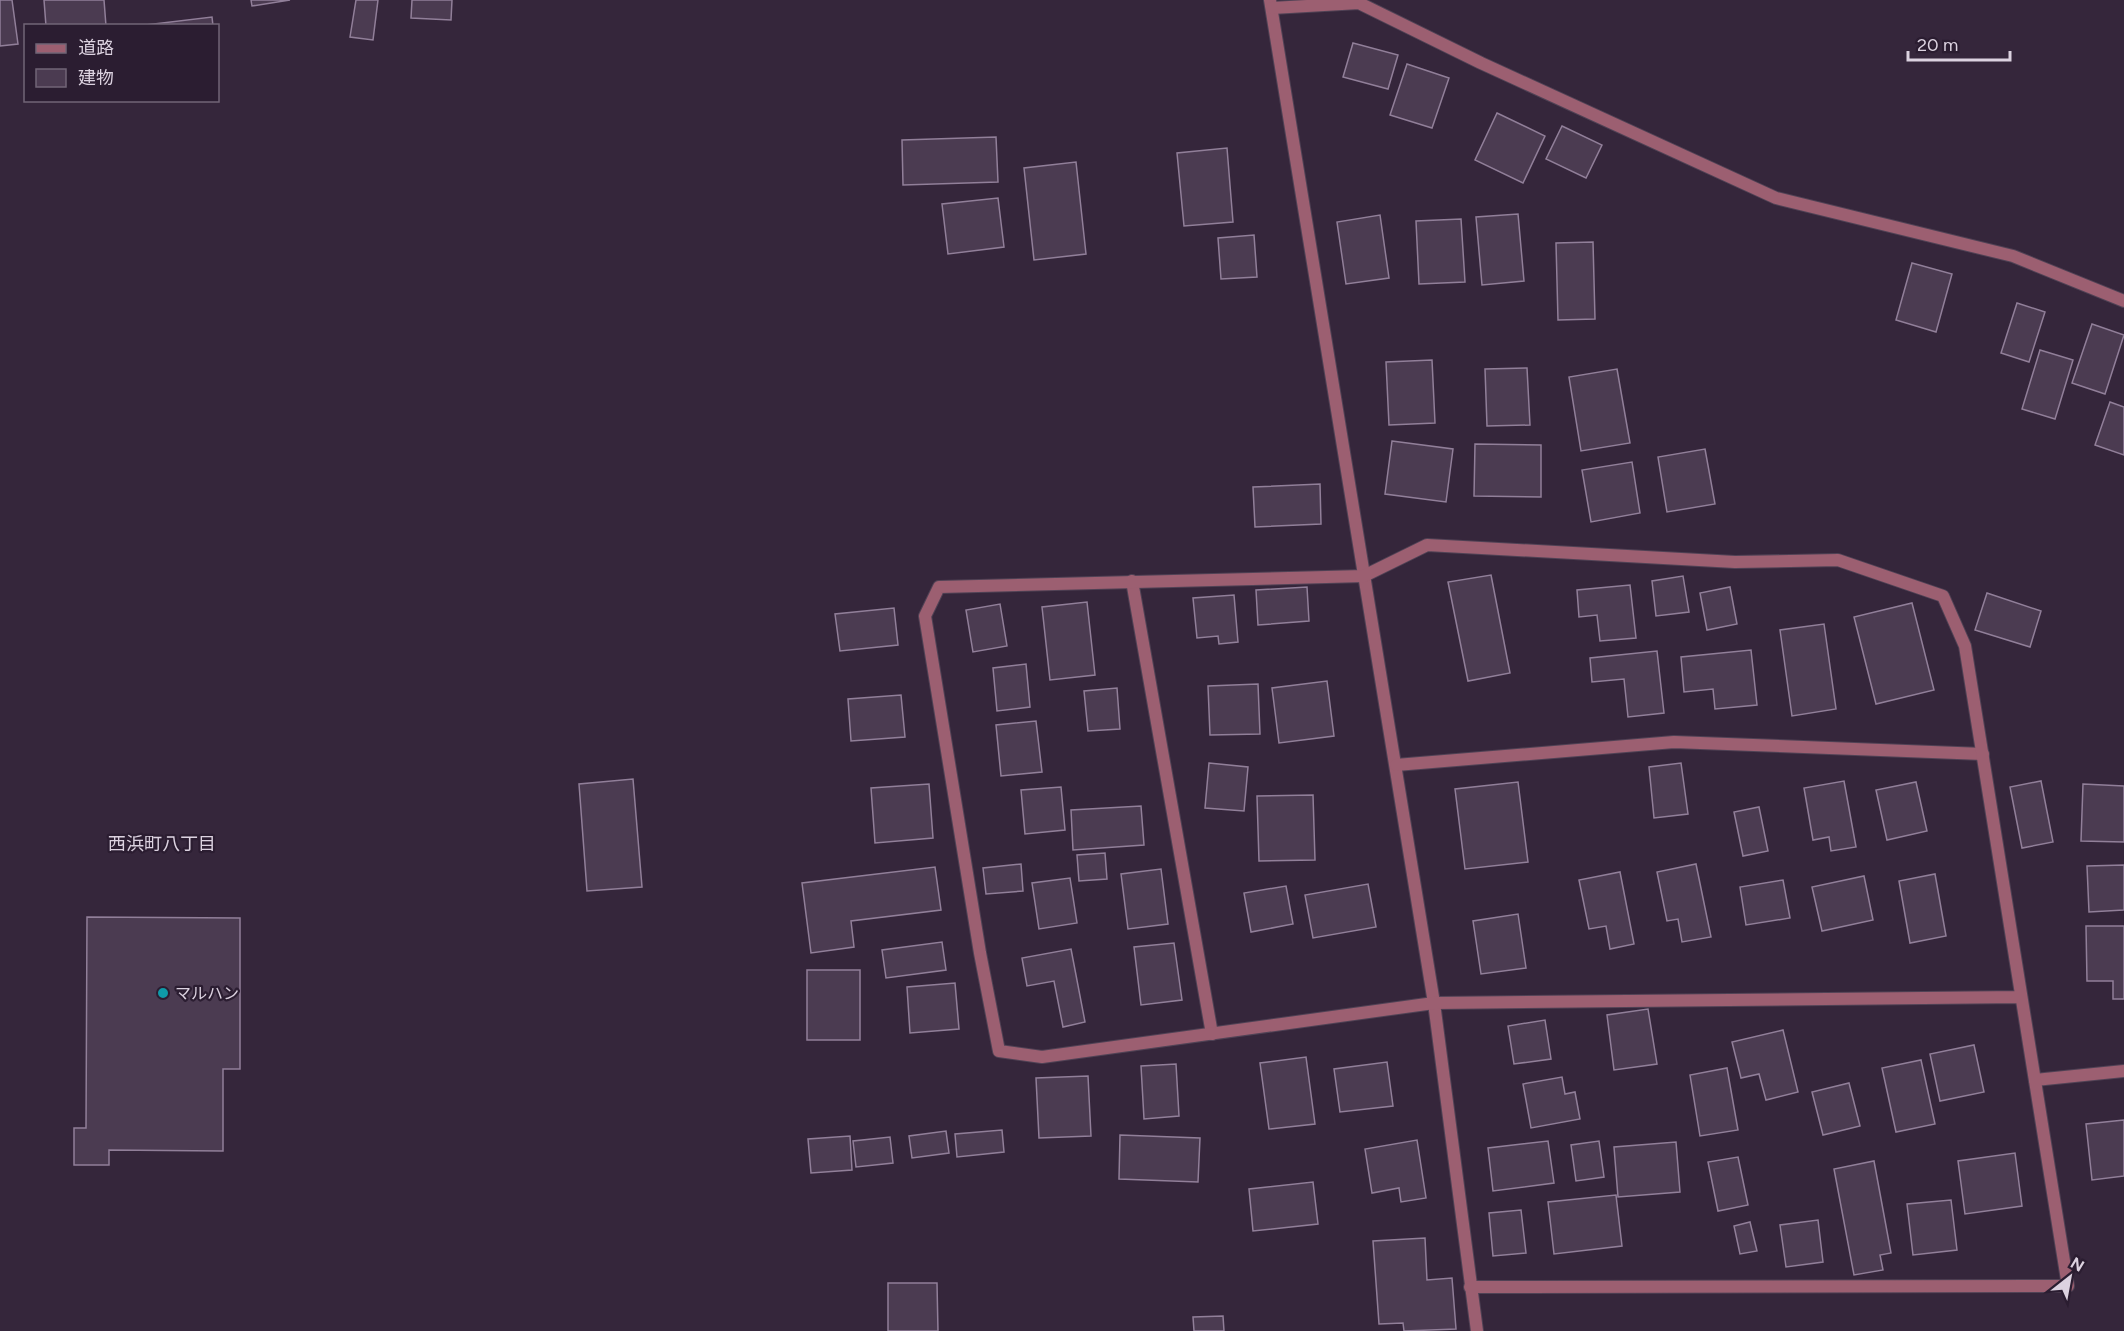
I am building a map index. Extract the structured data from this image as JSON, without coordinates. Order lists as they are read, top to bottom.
{
  "districts": ["西浜町八丁目"],
  "places": ["マルハン"],
  "legend": ["道路", "建物"],
  "scale_bar": "20 m",
  "north": "top right"
}
